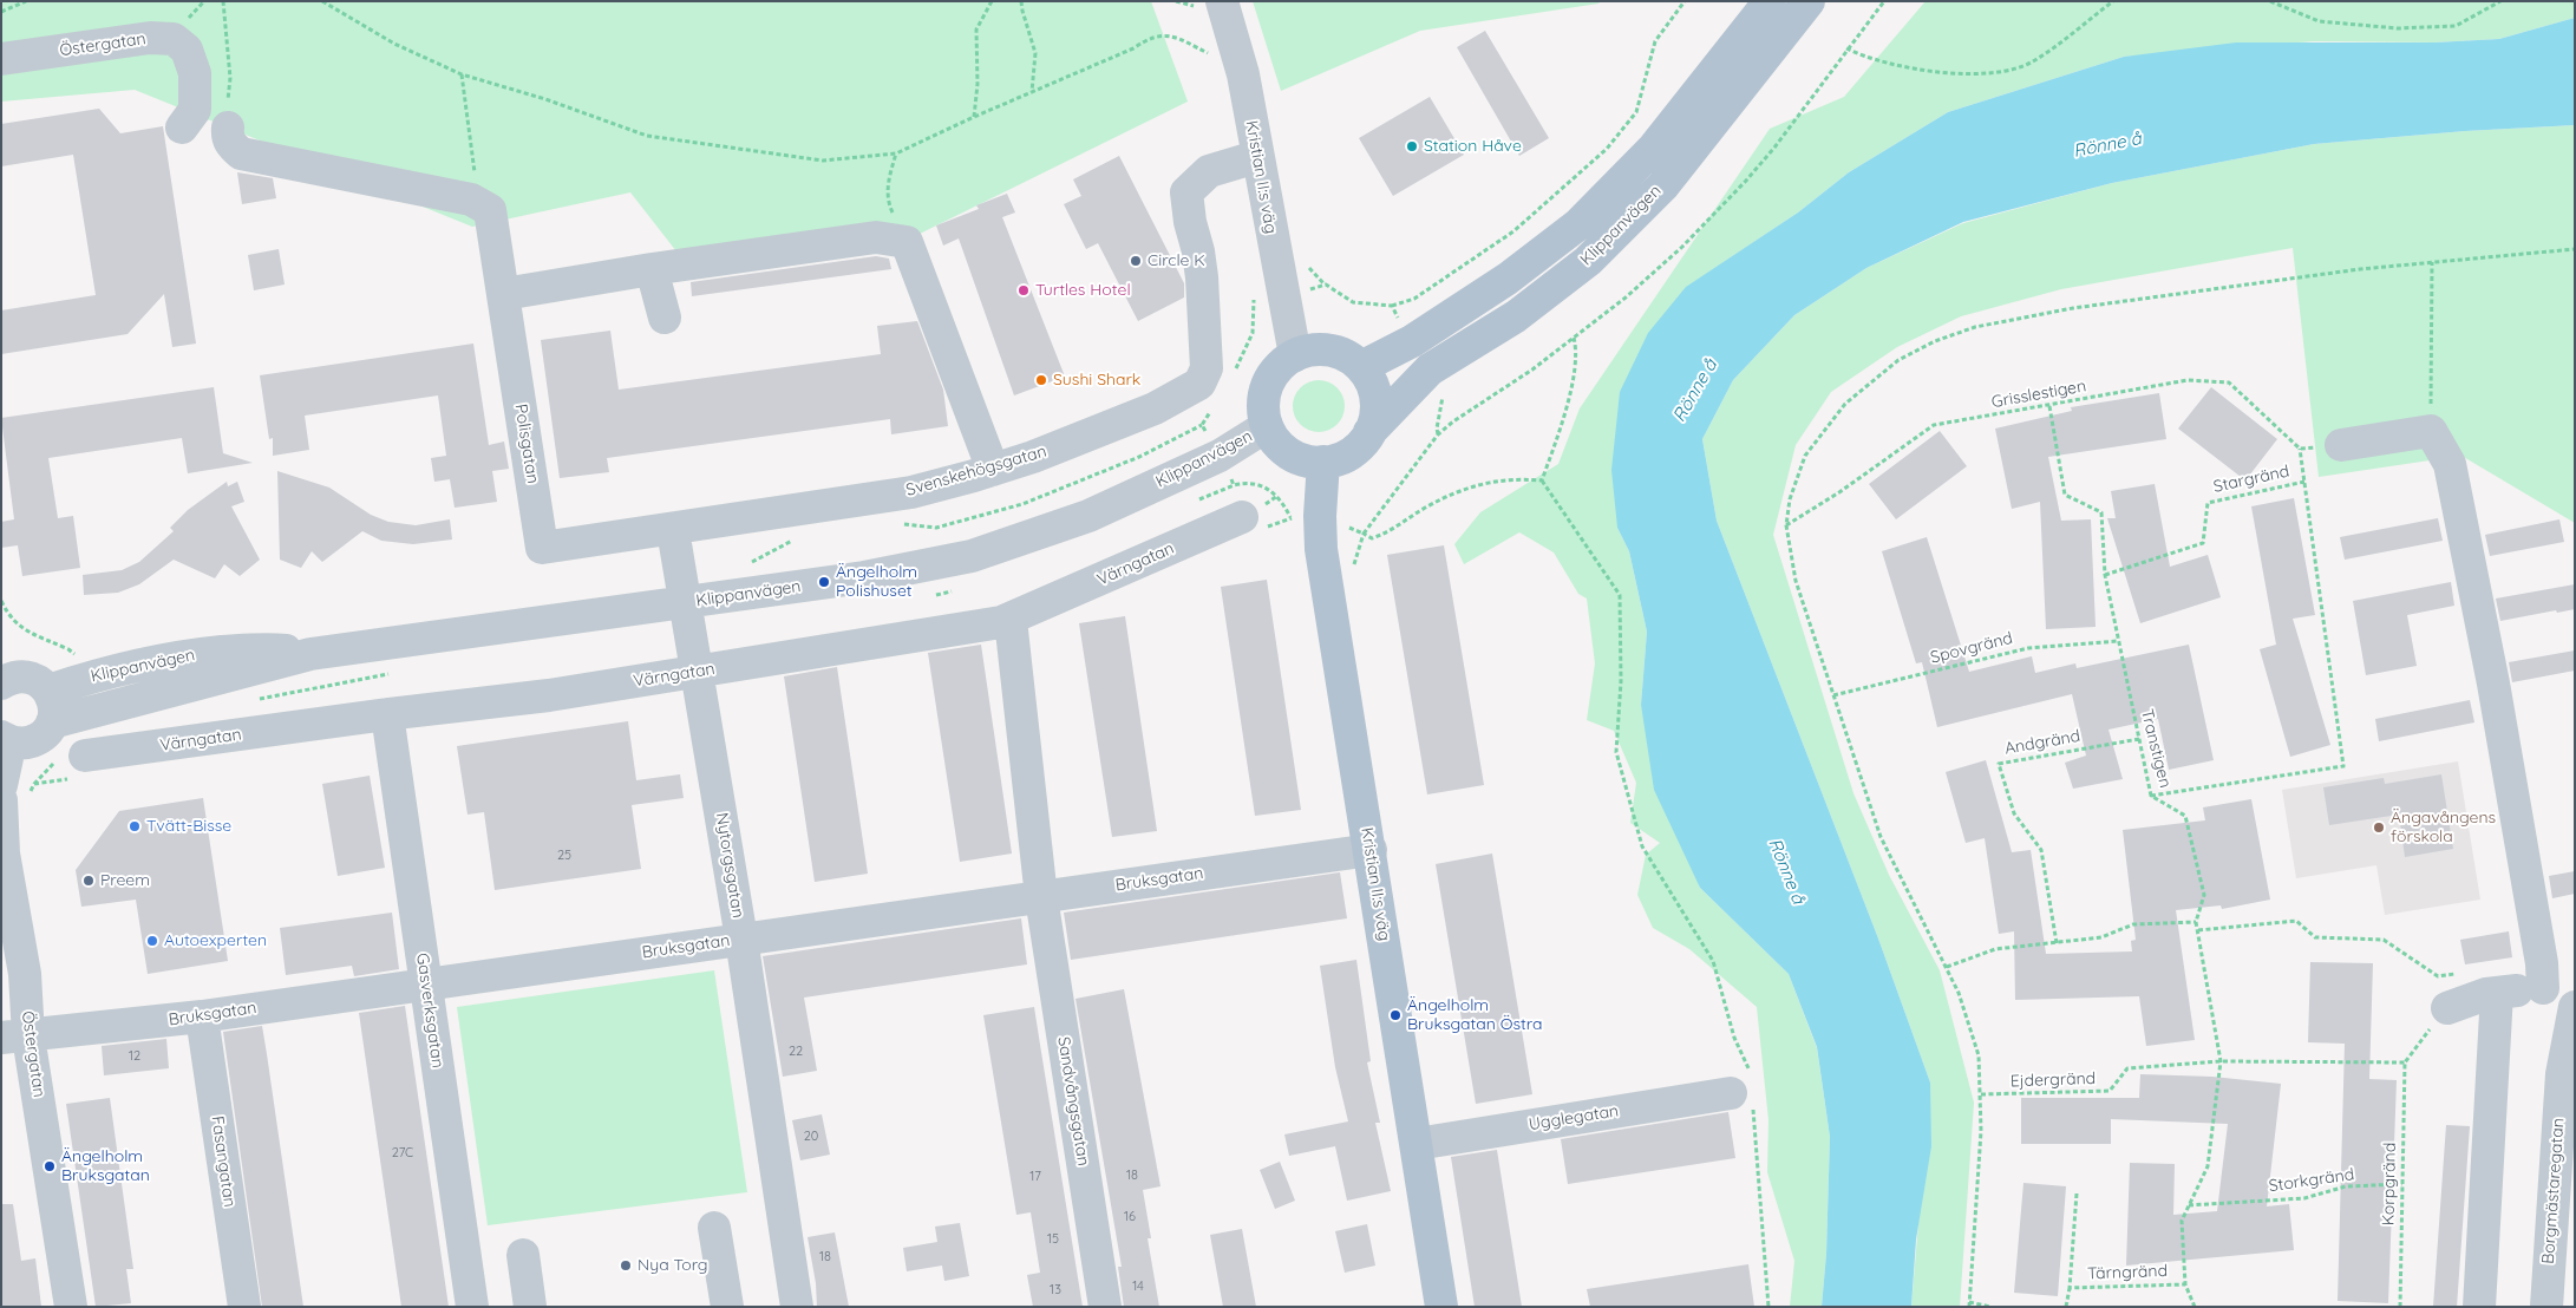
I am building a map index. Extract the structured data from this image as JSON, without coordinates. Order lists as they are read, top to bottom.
{
  "streets": {
    "main road": ["Kristian II:s väg", "Klippanvägen"],
    "street": [
      "Östergatan",
      "Polisgatan",
      "Svenskehögsgatan",
      "Värngatan",
      "Nytorgsgatan",
      "Bruksgatan",
      "Gasverksgatan",
      "Sandvångsgatan",
      "Ugglegatan",
      "Fasangatan",
      "Borgmästaregatan"
    ],
    "path": [
      "Grisslestigen",
      "Stargränd",
      "Spovgränd",
      "Andgränd",
      "Transtigen",
      "Ejdergränd",
      "Storkgränd",
      "Korpgränd",
      "Tärngränd"
    ]
  },
  "crossings": [
    ["Östergatan", "Bruksgatan"],
    ["Kristian II:s väg", "Klippanvägen"],
    ["Kristian II:s väg", "Svenskehögsgatan"],
    ["Kristian II:s väg", "Bruksgatan"],
    ["Kristian II:s väg", "Ugglegatan"],
    ["Klippanvägen", "Nytorgsgatan"],
    ["Grisslestigen", "Transtigen"],
    ["Polisgatan", "Svenskehögsgatan"],
    ["Polisgatan", "Nytorgsgatan"],
    ["Svenskehögsgatan", "Nytorgsgatan"],
    ["Stargränd", "Transtigen"],
    ["Värngatan", "Nytorgsgatan"],
    ["Värngatan", "Gasverksgatan"],
    ["Värngatan", "Sandvångsgatan"],
    ["Spovgränd", "Transtigen"],
    ["Andgränd", "Transtigen"],
    ["Transtigen", "Ejdergränd"],
    ["Transtigen", "Storkgränd"],
    ["Transtigen", "Tärngränd"],
    ["Nytorgsgatan", "Bruksgatan"],
    ["Bruksgatan", "Gasverksgatan"],
    ["Bruksgatan", "Sandvångsgatan"],
    ["Bruksgatan", "Fasangatan"],
    ["Storkgränd", "Korpgränd"]
  ],
  "water": ["Rönne å"],
  "places": [
    "Station Håve",
    "Circle K",
    "Turtles Hotel",
    "Sushi Shark",
    "Ängelholm Polishuset",
    "Tvätt-Bisse",
    "Ängavångens förskola",
    "Preem",
    "Autoexperten",
    "Ängelholm Bruksgatan Östra",
    "Ängelholm Bruksgatan",
    "Nya Torg"
  ],
  "house_numbers": [
    "25",
    "22",
    "12",
    "20",
    "27C",
    "18",
    "17",
    "16",
    "15",
    "18",
    "14",
    "13"
  ]
}
